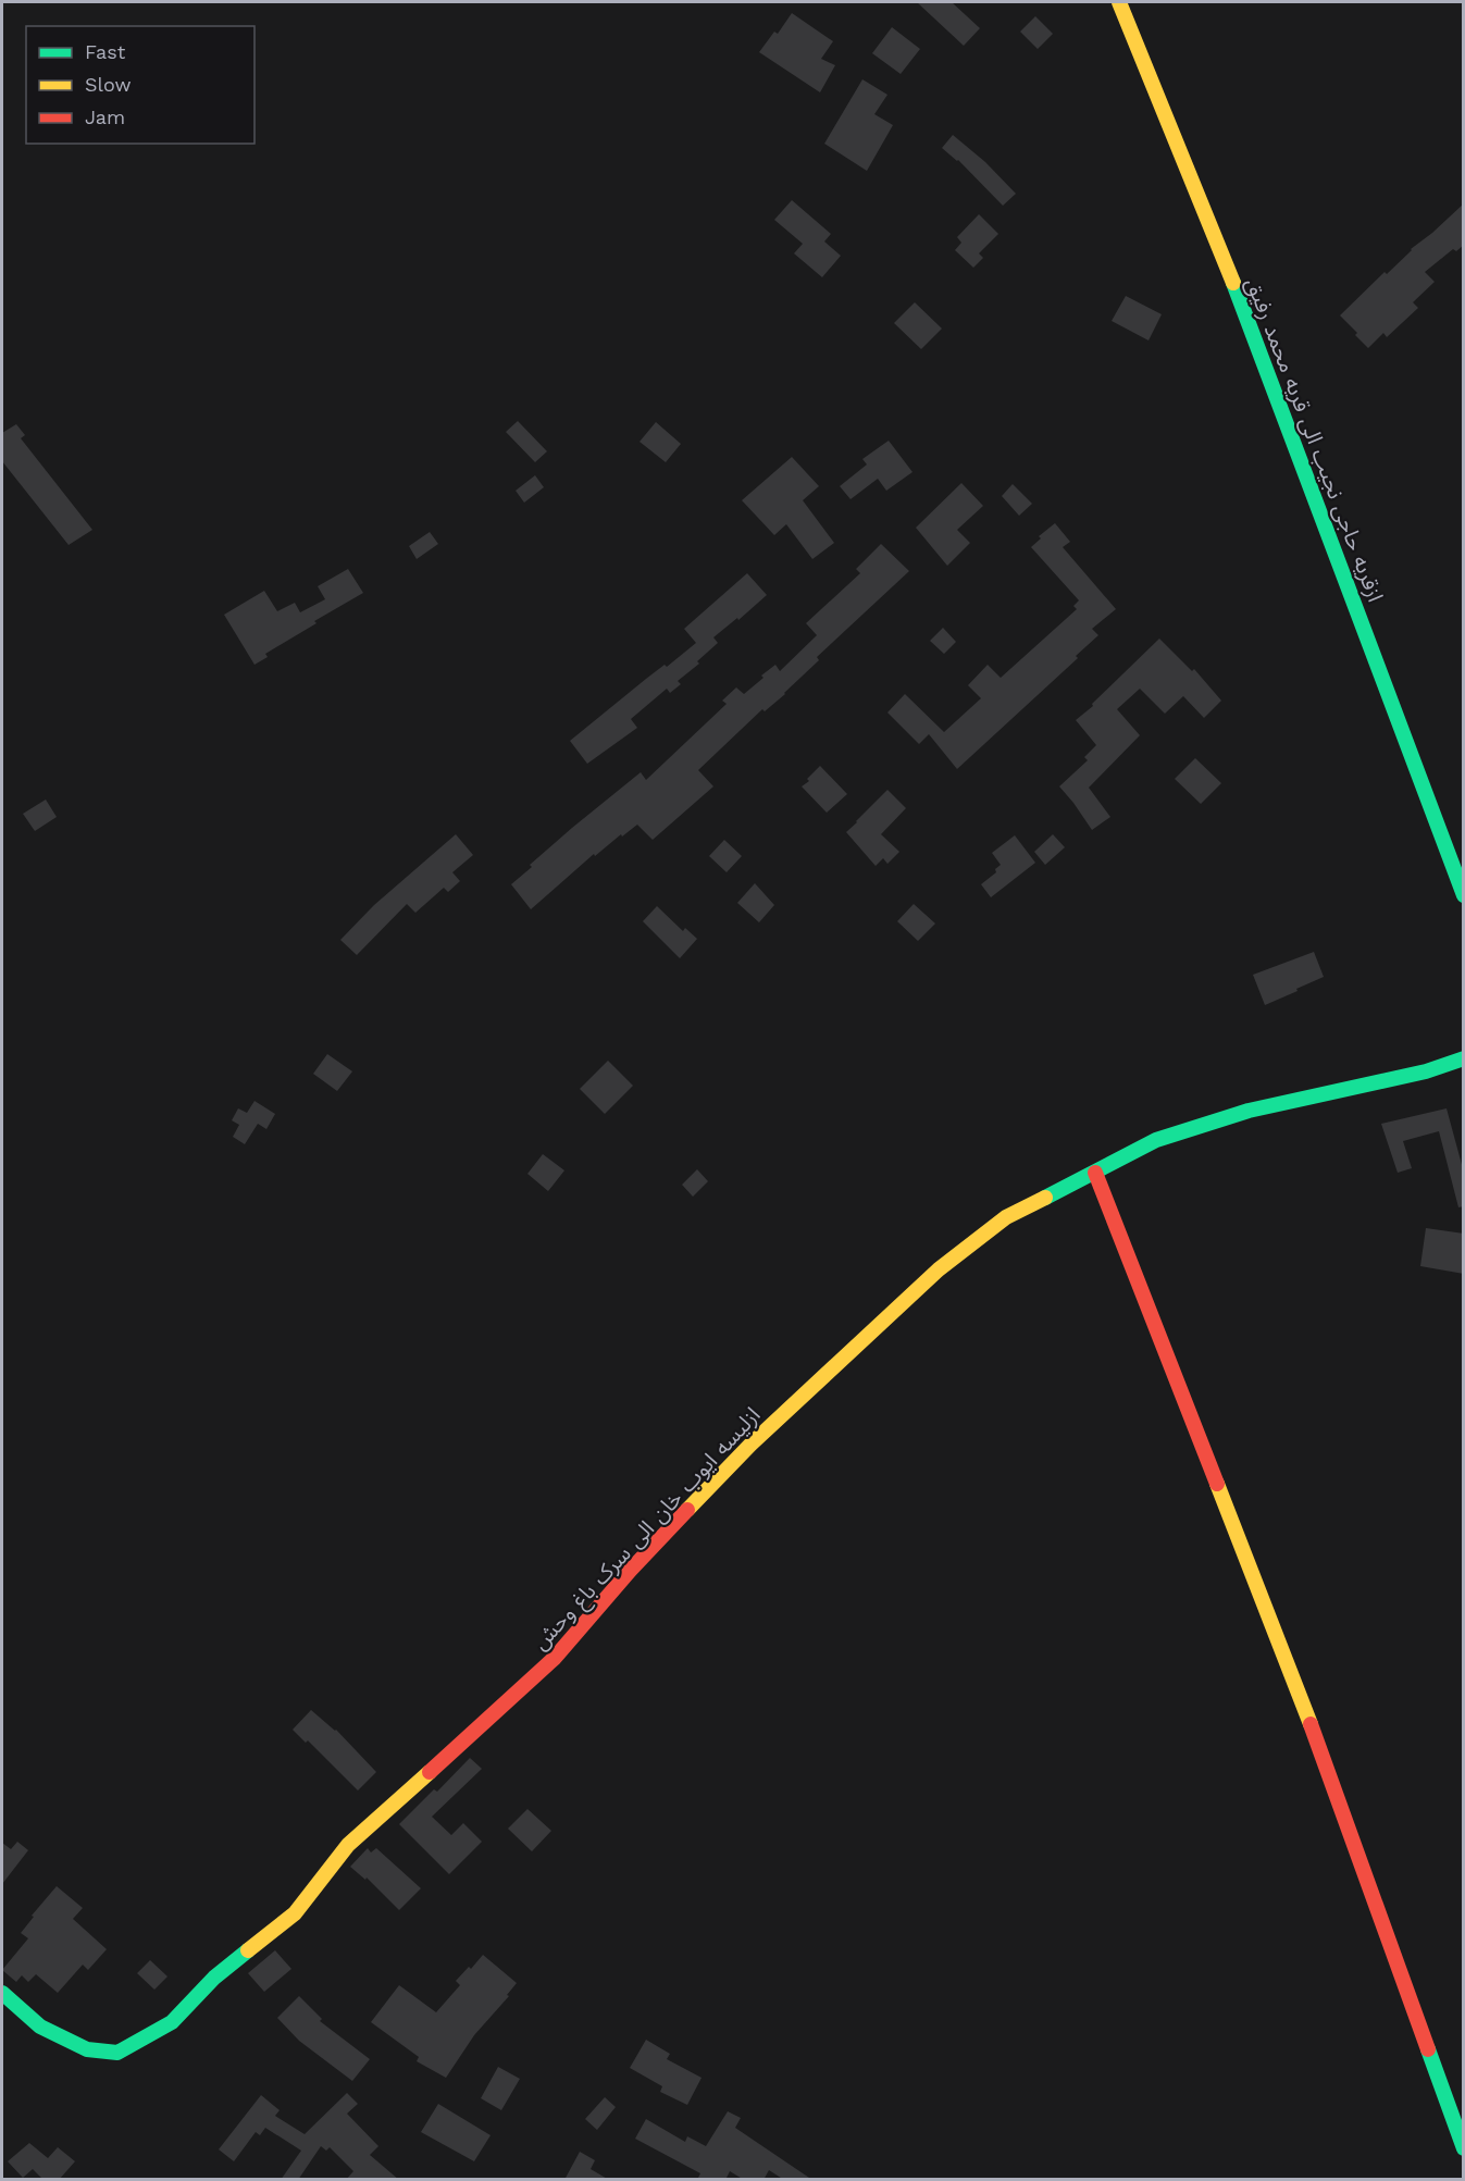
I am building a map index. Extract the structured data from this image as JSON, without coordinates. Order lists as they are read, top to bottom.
{
  "streets": {
    "street": ["ازقریه حاجی نجیب الی قریه محمد رفیق", "ازلیسه ایوب خان الی سرک باغ وحش"]
  },
  "legend": ["Fast", "Slow", "Jam"]
}
